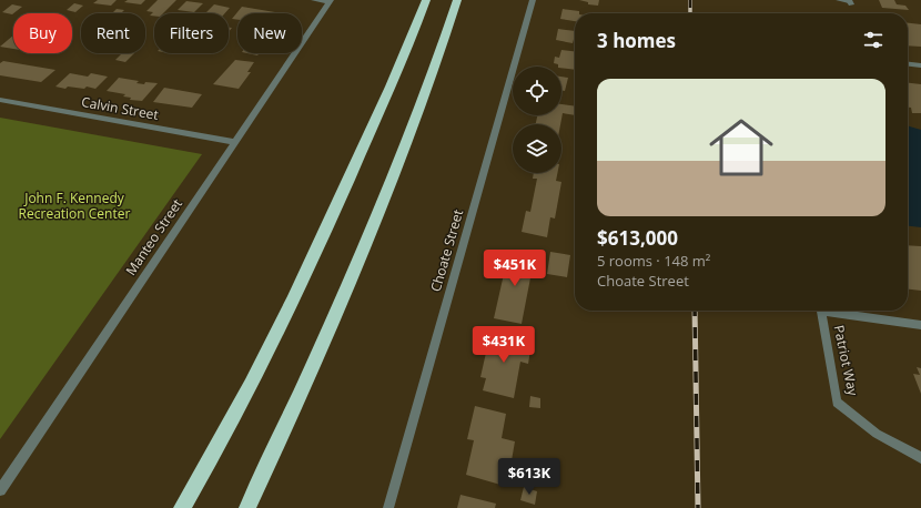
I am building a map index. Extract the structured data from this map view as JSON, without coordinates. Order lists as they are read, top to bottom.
{
  "streets": {
    "street": [
      "Calvin Street",
      "Manteo Street",
      "Choate Street",
      "Patriot Way"
    ]
  },
  "crossings": [
    ["Calvin Street", "Manteo Street"]
  ],
  "parks": ["John F. Kennedy Recreation Center"],
  "page": {
    "chip": [
      "Buy",
      "Rent",
      "Filters",
      "New"
    ],
    "heading": "3 homes",
    "list": [
      {
        "name": "$613,000",
        "note": "5 rooms · 148 m² · Choate Street"
      }
    ],
    "price": ["$451K", "$431K", "$613K"]
  }
}
